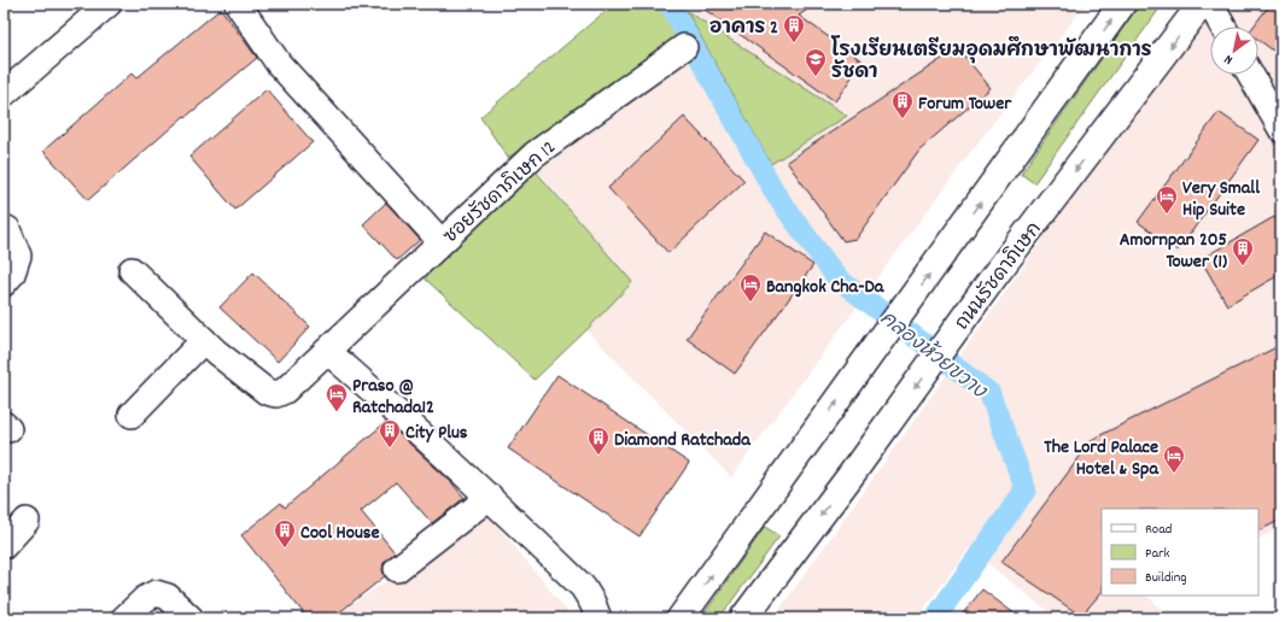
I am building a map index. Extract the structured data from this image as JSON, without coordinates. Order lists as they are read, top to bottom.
{
  "streets": {
    "main road": ["ถนนรัชดาภิเษก"],
    "street": ["ซอยรัชดาภิเษก 12"]
  },
  "water": ["คลองห้วยขวาง"],
  "places": {
    "building": [
      "อาคาร 2",
      "Forum Tower",
      "Amornpan 205 Tower (1)",
      "City Plus",
      "Diamond Ratchada",
      "Cool House"
    ],
    "school or university": ["โรงเรียนเตรียมอุดมศึกษาพัฒนาการ รัชดา"],
    "hotel": [
      "Very Small Hip Suite",
      "Bangkok Cha-Da",
      "Praso @ Ratchada12",
      "The Lord Palace Hotel & Spa"
    ]
  },
  "legend": ["Road", "Park", "Building"],
  "north": "bottom left"
}
